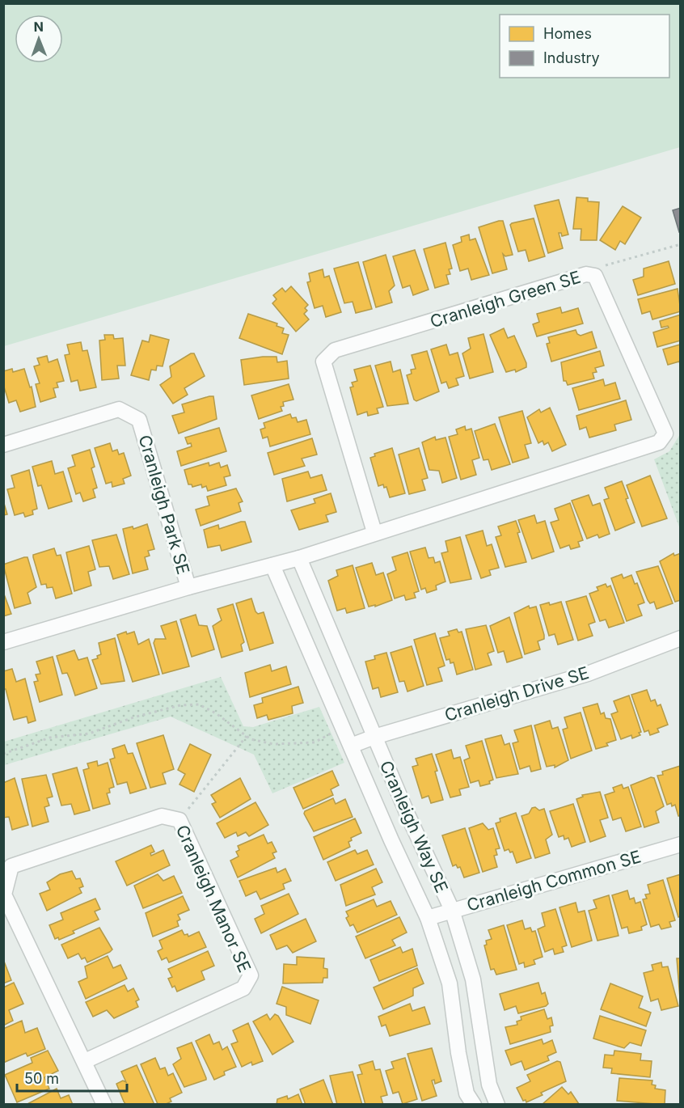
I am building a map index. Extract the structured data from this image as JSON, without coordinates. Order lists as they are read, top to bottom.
{
  "streets": {
    "street": [
      "Cranleigh Green SE",
      "Cranleigh Park SE",
      "Cranleigh Drive SE",
      "Cranleigh Way SE",
      "Cranleigh Common SE",
      "Cranleigh Manor SE"
    ]
  },
  "crossings": [
    ["Cranleigh Green SE", "Cranleigh Park SE"],
    ["Cranleigh Green SE", "Cranleigh Way SE"],
    ["Cranleigh Park SE", "Cranleigh Way SE"],
    ["Cranleigh Drive SE", "Cranleigh Way SE"],
    ["Cranleigh Way SE", "Cranleigh Common SE"]
  ],
  "legend": ["Homes", "Industry"],
  "scale_bar": "50 m",
  "north": "top"
}
